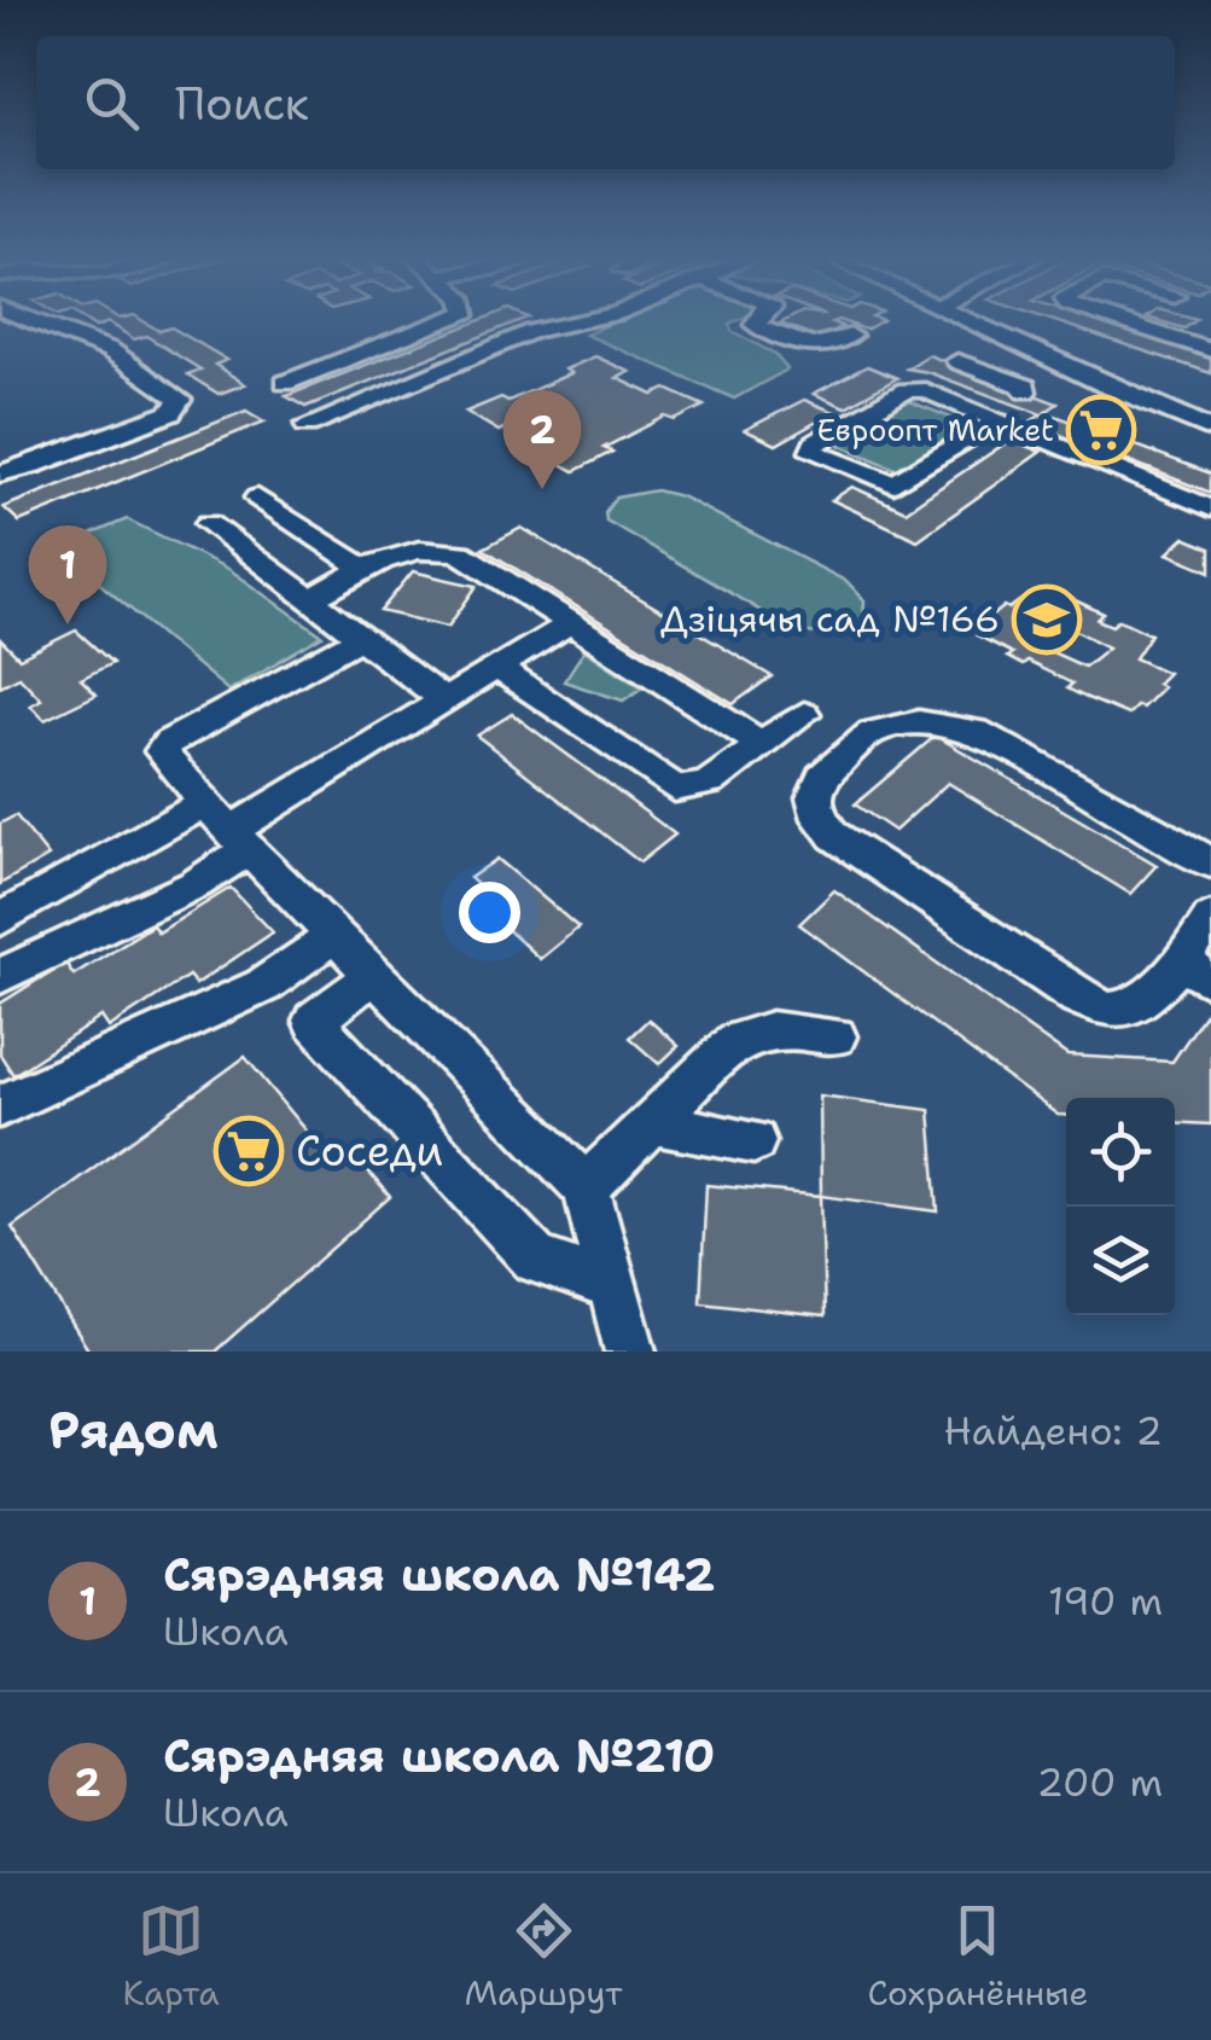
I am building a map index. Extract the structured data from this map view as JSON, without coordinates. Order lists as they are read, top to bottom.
{
  "places": {
    "supermarket": ["Евроопт Market", "Соседи"],
    "school or university": ["Дзіцячы сад №166"]
  },
  "page": {
    "search": "Поиск",
    "pins": ["2", "1"],
    "heading": ["Рядом", "Найдено: 2"],
    "list": [
      {
        "mark": "1",
        "name": "Сярэдняя школа №142",
        "note": "Школа",
        "value": "190 m"
      },
      {
        "mark": "2",
        "name": "Сярэдняя школа №210",
        "note": "Школа",
        "value": "200 m"
      }
    ],
    "nav": ["Карта", "Маршрут", "Сохранённые"]
  }
}
